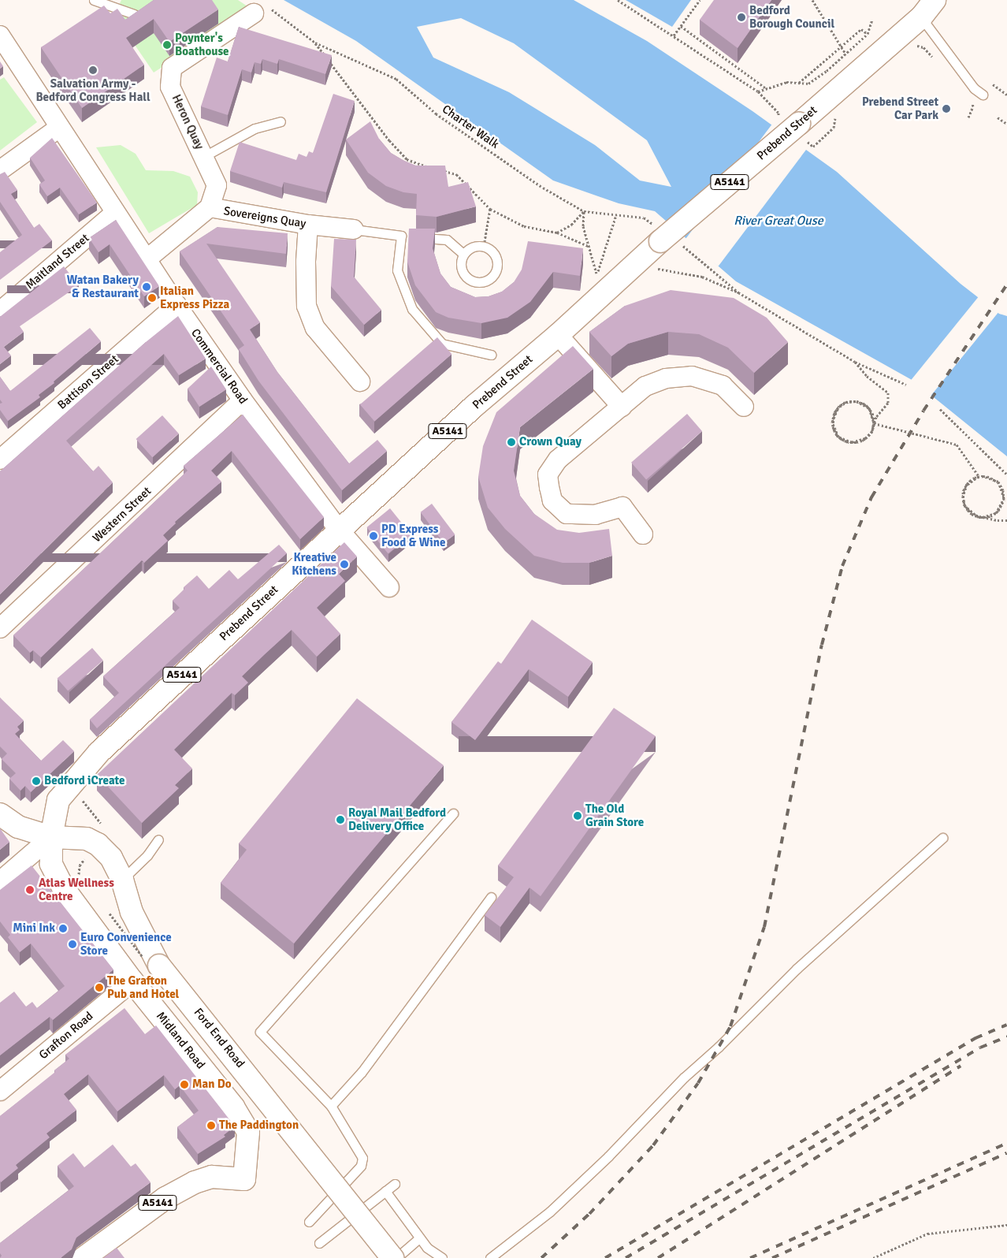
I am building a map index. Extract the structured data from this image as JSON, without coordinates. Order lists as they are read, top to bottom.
{
  "streets": {
    "main road": [
      "Prebend Street",
      "A5141",
      "Ford End Road",
      "Midland Road"
    ],
    "street": [
      "Heron Quay",
      "Sovereigns Quay",
      "Maitland Street",
      "Commercial Road",
      "Battison Street",
      "Western Street",
      "Grafton Road"
    ],
    "path": ["Charter Walk"]
  },
  "crossings": [
    ["Heron Quay", "Charter Walk"],
    ["Heron Quay", "Sovereigns Quay"],
    ["Prebend Street", "Commercial Road"],
    ["Prebend Street", "Ford End Road"],
    ["Prebend Street", "Midland Road"],
    ["Sovereigns Quay", "Commercial Road"],
    ["Maitland Street", "Commercial Road"],
    ["Commercial Road", "Battison Street"],
    ["Commercial Road", "Western Street"],
    ["Grafton Road", "Midland Road"],
    ["Ford End Road", "Midland Road"]
  ],
  "water": ["River Great Ouse"],
  "places": [
    "Bedford Borough Council",
    "Poynter's Boathouse",
    "Salvation Army - Bedford Congress Hall",
    "Prebend Street Car Park",
    "Watan Bakery & Restaurant",
    "Italian Express Pizza",
    "Crown Quay",
    "PD Express Food & Wine",
    "Kreative Kitchens",
    "Bedford iCreate",
    "The Old Grain Store",
    "Royal Mail Bedford Delivery Office",
    "Atlas Wellness Centre",
    "Mini Ink",
    "Euro Convenience Store",
    "The Grafton Pub and Hotel",
    "Man Do",
    "The Paddington"
  ]
}
